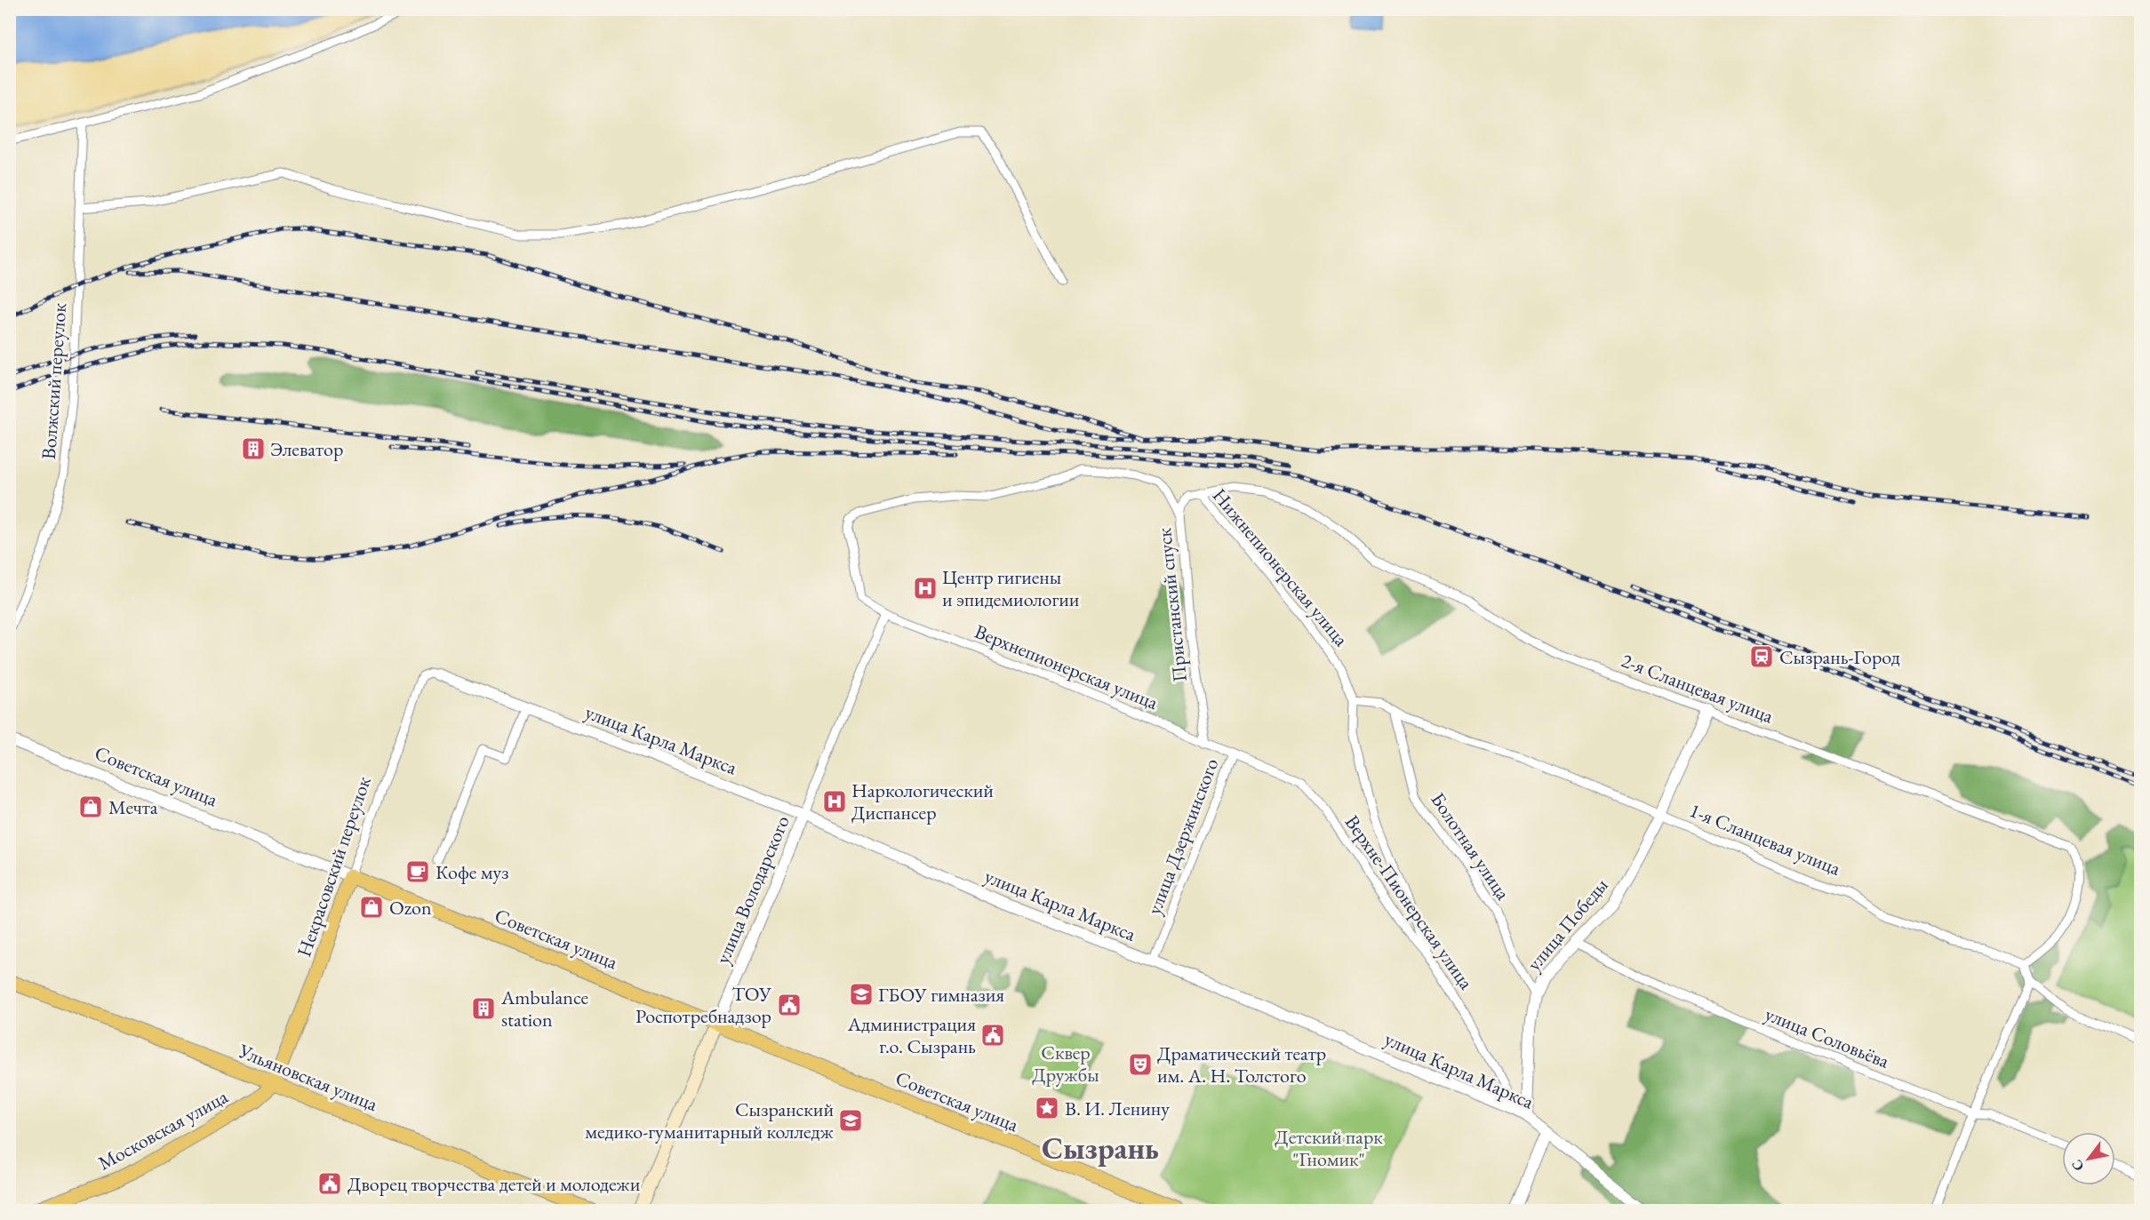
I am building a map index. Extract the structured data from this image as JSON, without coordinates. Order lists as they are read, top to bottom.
{
  "streets": {
    "main road": [
      "Советская улица",
      "Некрасовский переулок",
      "улица Володарского",
      "Ульяновская улица",
      "Московская улица"
    ],
    "street": [
      "Волжский переулок",
      "Нижнепионерская улица",
      "Пристанский спуск",
      "Верхнепионерская улица",
      "2-я Сланцевая улица",
      "улица Карла Маркса",
      "улица Дзержинского",
      "1-я Сланцевая улица",
      "Болотная улица",
      "Верхне-Пионерская улица",
      "улица Победы",
      "улица Соловьёва"
    ]
  },
  "crossings": [
    ["Нижнепионерская улица", "Пристанский спуск"],
    ["Нижнепионерская улица", "2-я Сланцевая улица"],
    ["Нижнепионерская улица", "1-я Сланцевая улица"],
    ["Пристанский спуск", "Верхнепионерская улица"],
    ["Верхнепионерская улица", "улица Дзержинского"],
    ["Верхнепионерская улица", "улица Володарского"],
    ["Верхнепионерская улица", "Верхне-Пионерская улица"],
    ["2-я Сланцевая улица", "1-я Сланцевая улица"],
    ["2-я Сланцевая улица", "улица Победы"],
    ["улица Карла Маркса", "улица Дзержинского"],
    ["улица Карла Маркса", "Некрасовский переулок"],
    ["улица Карла Маркса", "улица Володарского"],
    ["улица Карла Маркса", "Верхне-Пионерская улица"],
    ["улица Карла Маркса", "улица Победы"],
    ["Советская улица", "Некрасовский переулок"],
    ["Советская улица", "улица Володарского"],
    ["улица Дзержинского", "Верхне-Пионерская улица"],
    ["1-я Сланцевая улица", "Болотная улица"],
    ["1-я Сланцевая улица", "улица Победы"],
    ["Болотная улица", "улица Победы"],
    ["Некрасовский переулок", "Ульяновская улица"],
    ["Некрасовский переулок", "Московская улица"],
    ["улица Победы", "улица Соловьёва"],
    ["Ульяновская улица", "Московская улица"]
  ],
  "districts": ["Сызрань"],
  "parks": ["Сквер Дружбы", "Детский парк \"Гномик\""],
  "places": {
    "building": ["Элеватор", "Ambulance station"],
    "hospital": ["Центр гигиены и эпидемиологии", "Наркологический Диспансер"],
    "station": ["Сызрань-Город"],
    "shop": ["Мечта", "Ozon"],
    "cafe": ["Кофе муз"],
    "school or university": ["ГБОУ гимназия", "Сызранский медико-гуманитарный колледж"],
    "public building": ["ТОУ Роспотребнадзор", "Администрация г.о. Сызрань", "Дворец творчества детей и молодежи"],
    "theatre": ["Драматический театр им. А. Н. Толстого"],
    "place": ["В. И. Ленину"]
  },
  "north": "bottom left"
}
